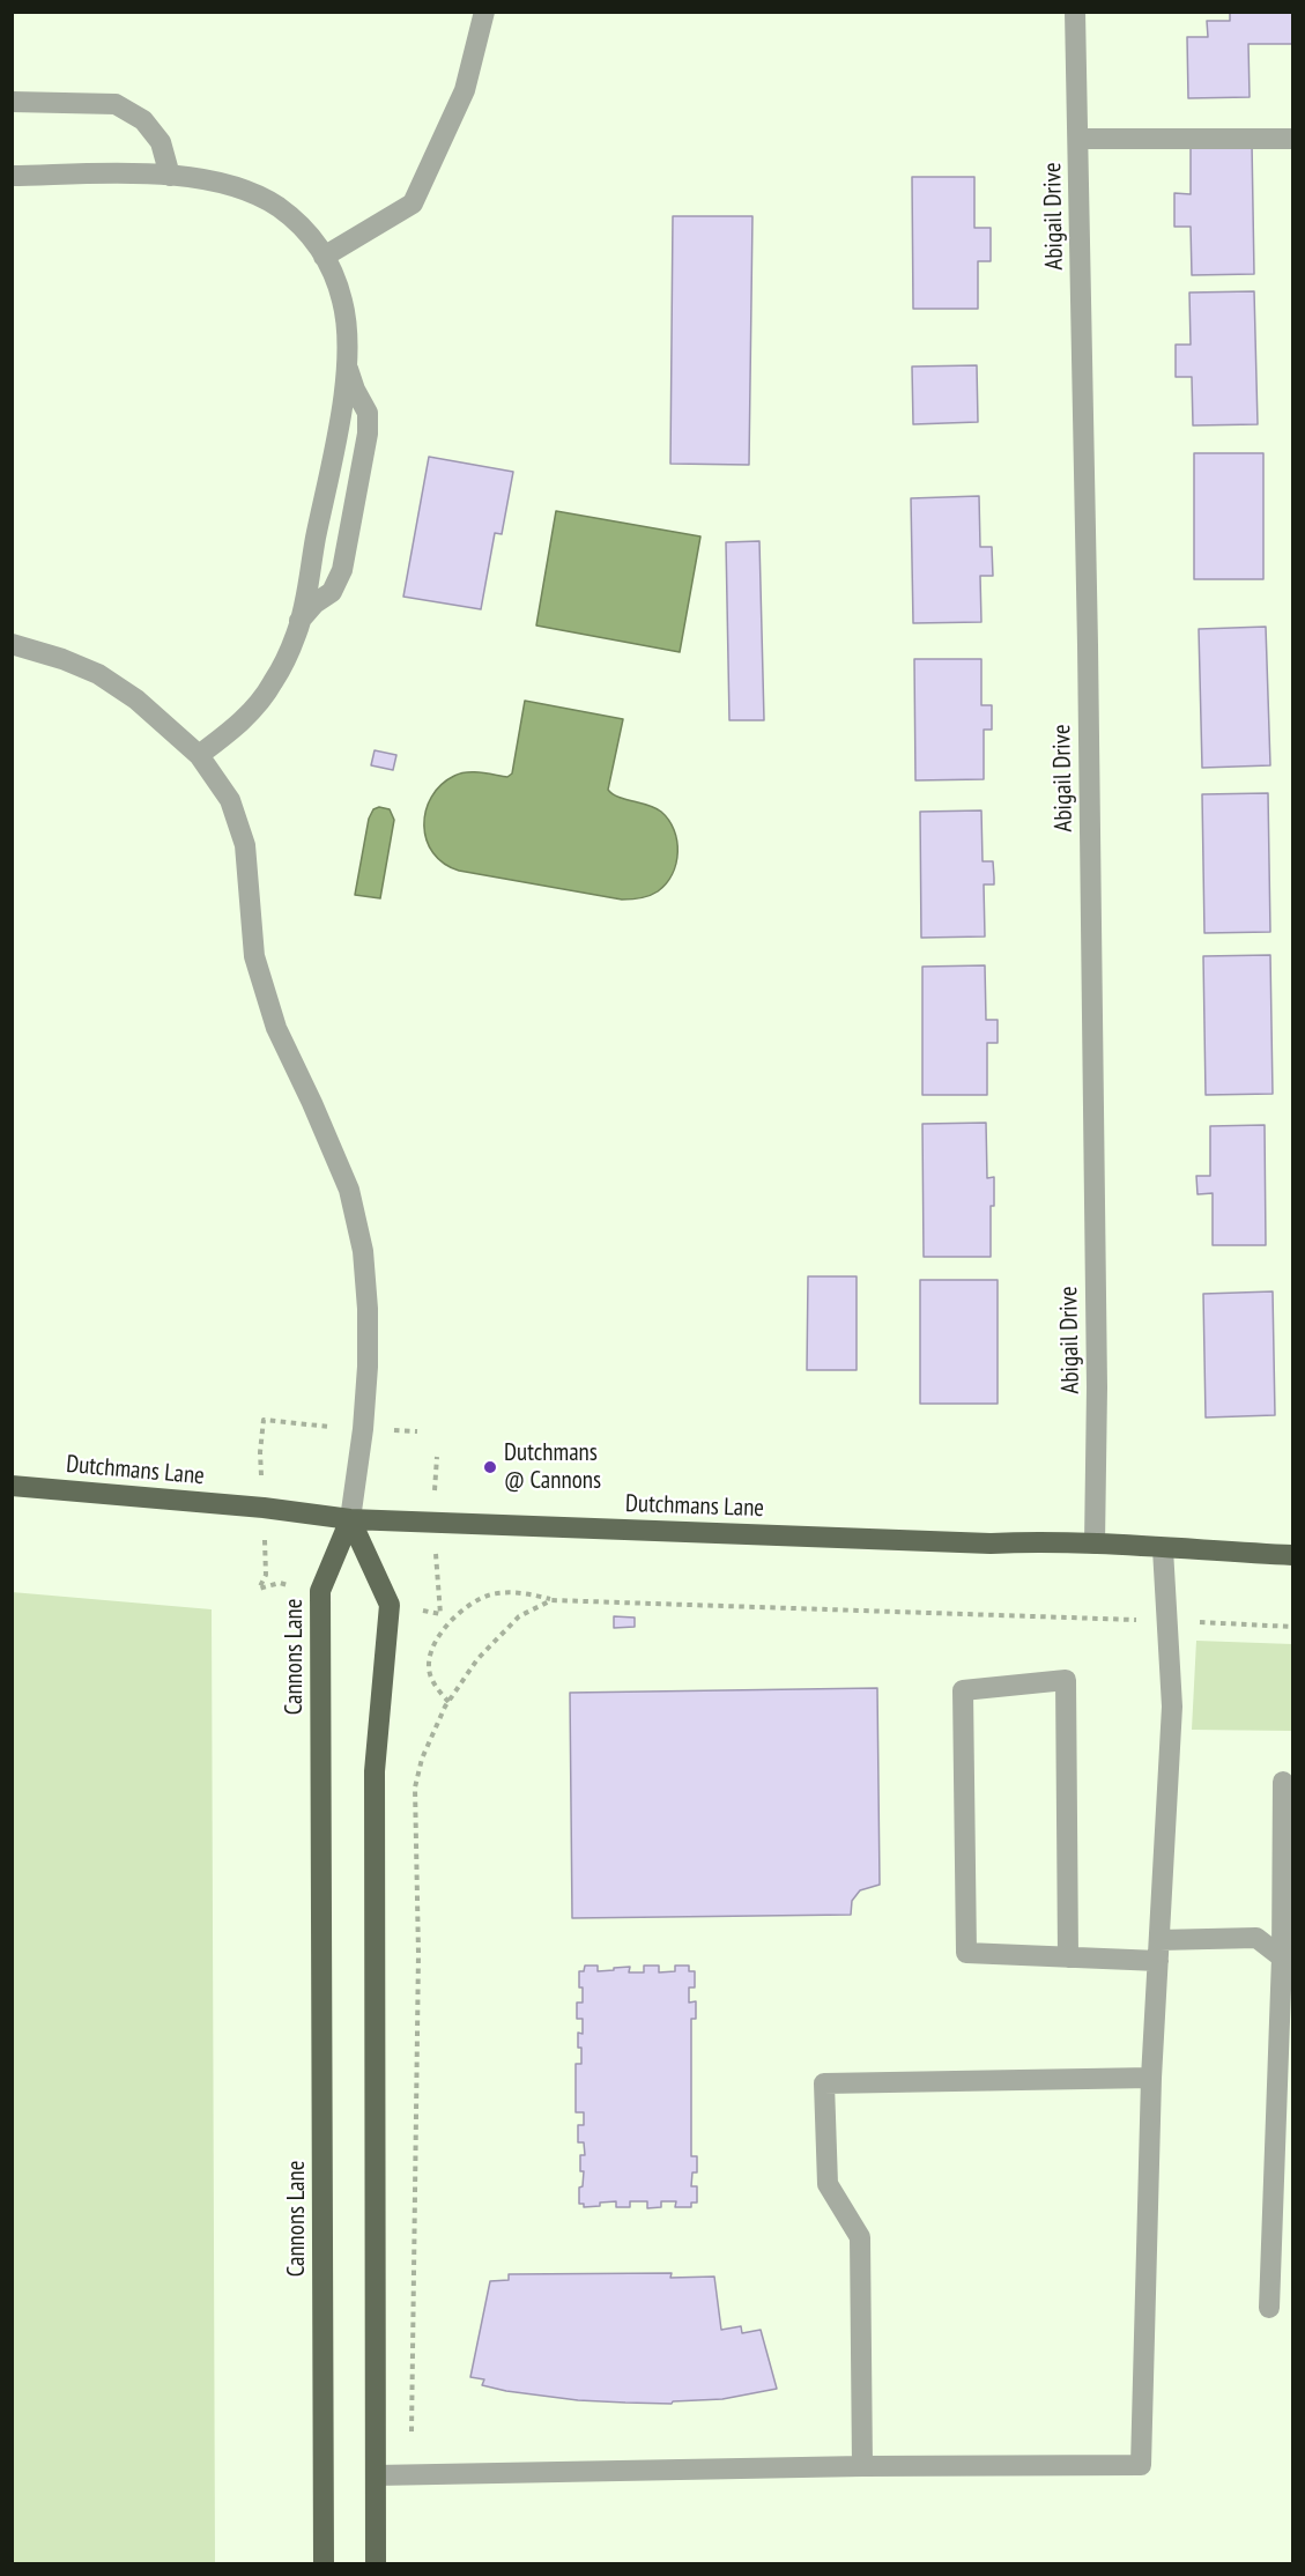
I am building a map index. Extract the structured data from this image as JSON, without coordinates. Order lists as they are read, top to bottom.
{
  "streets": {
    "main road": ["Dutchmans Lane", "Cannons Lane"],
    "street": ["Abigail Drive"]
  },
  "crossings": [
    ["Abigail Drive", "Dutchmans Lane"],
    ["Dutchmans Lane", "Cannons Lane"]
  ],
  "places": ["Dutchmans @ Cannons"]
}
